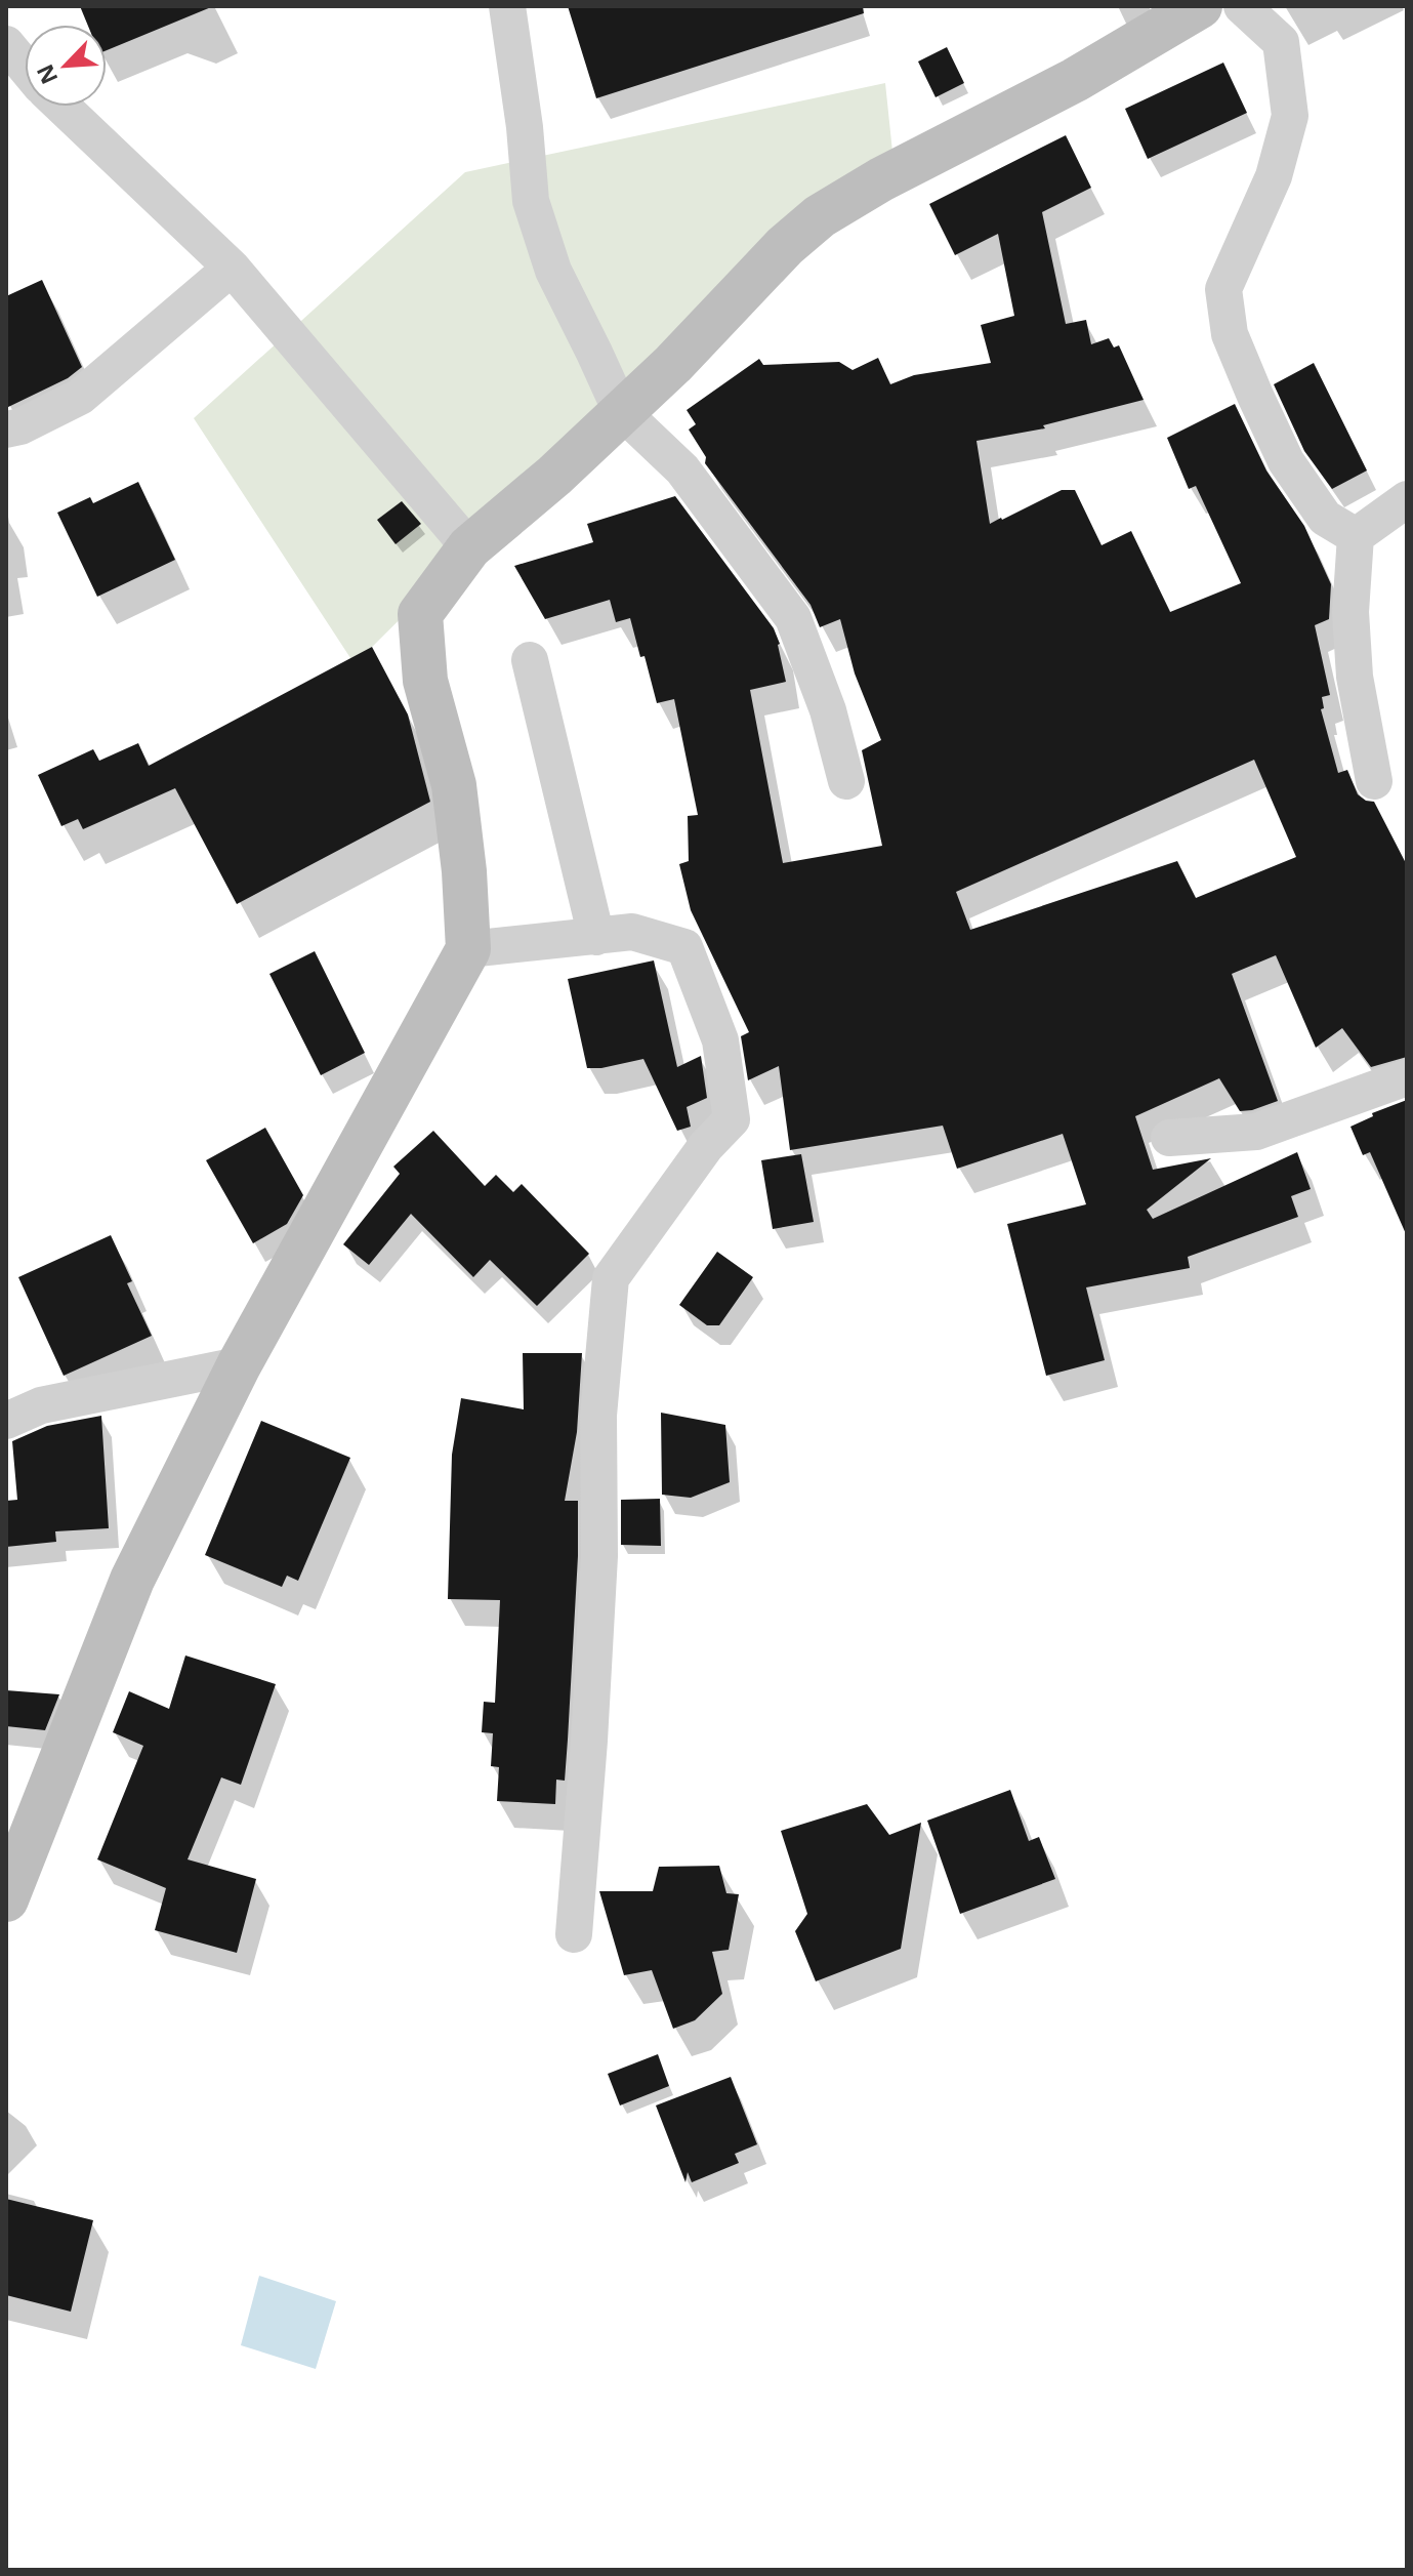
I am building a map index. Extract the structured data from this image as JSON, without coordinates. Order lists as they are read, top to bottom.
{
  "north": "bottom left"
}
